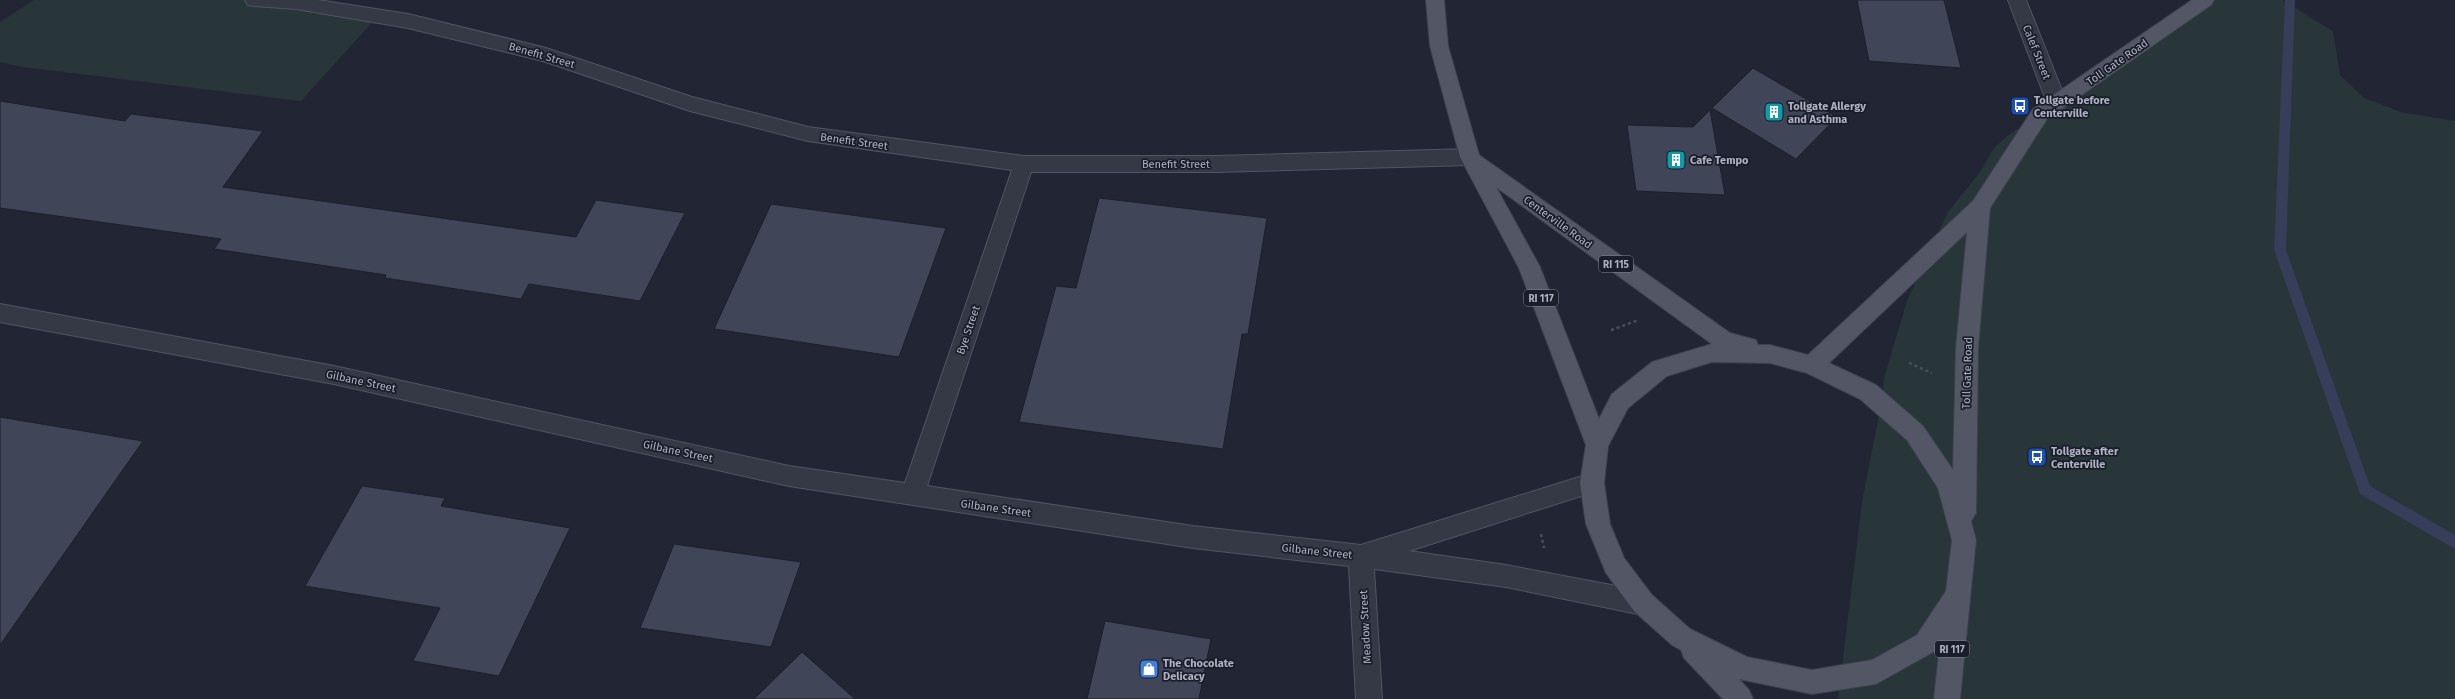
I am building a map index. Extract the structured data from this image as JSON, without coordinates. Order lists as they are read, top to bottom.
{
  "streets": {
    "main road": [
      "Toll Gate Road",
      "Centerville Road",
      "RI 115",
      "RI 117"
    ],
    "street": [
      "Calef Street",
      "Benefit Street",
      "Bye Street",
      "Gilbane Street",
      "Meadow Street"
    ]
  },
  "crossings": [
    ["Calef Street", "Toll Gate Road"],
    ["Benefit Street", "Centerville Road"],
    ["Benefit Street", "RI 117"],
    ["Benefit Street", "Bye Street"],
    ["Toll Gate Road", "RI 117"],
    ["Centerville Road", "RI 117"],
    ["Bye Street", "Gilbane Street"],
    ["Gilbane Street", "Meadow Street"]
  ],
  "places": {
    "bus stop": ["Tollgate before Centerville", "Tollgate after Centerville"],
    "building": ["Tollgate Allergy and Asthma", "Cafe Tempo"],
    "shop": ["The Chocolate Delicacy"]
  }
}
